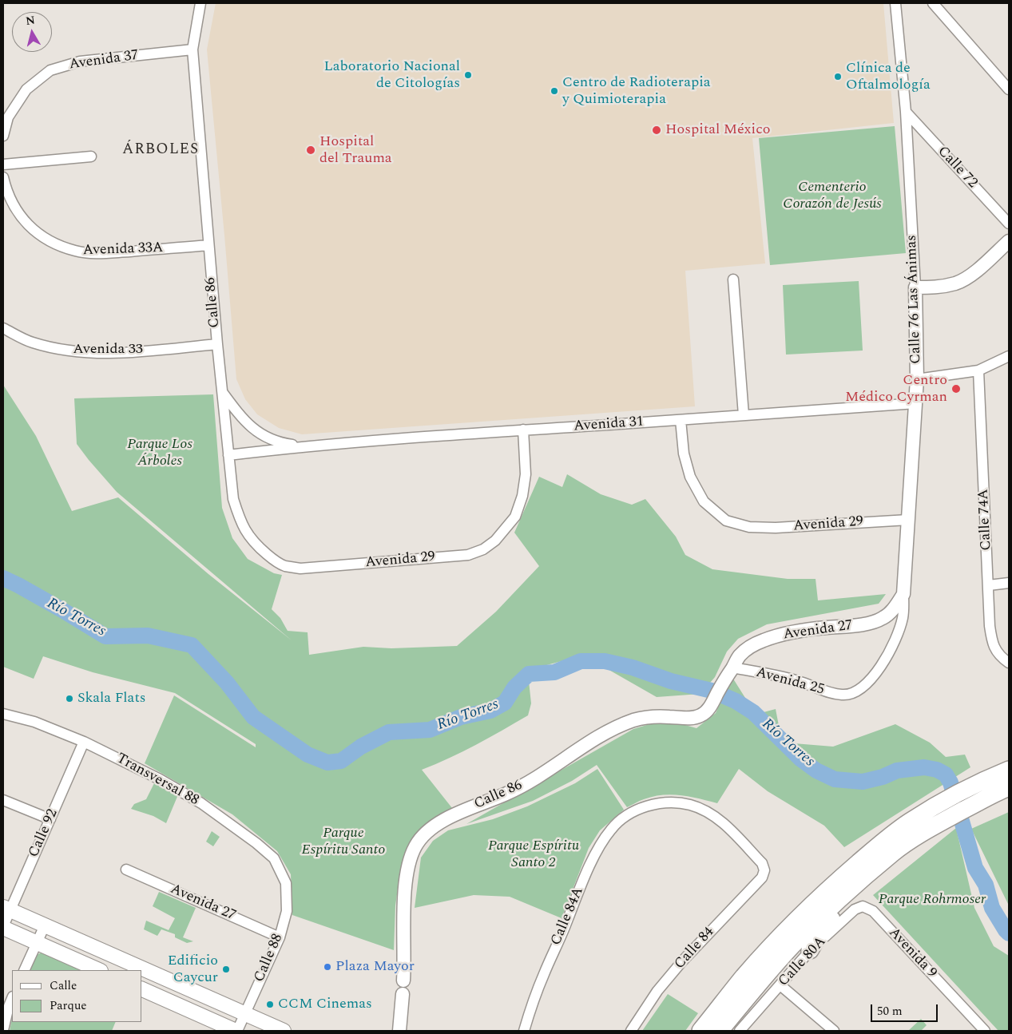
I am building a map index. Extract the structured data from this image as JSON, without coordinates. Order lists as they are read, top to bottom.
{
  "streets": {
    "street": [
      "Avenida 37",
      "Calle 72",
      "Avenida 33A",
      "Calle 76 Las Ánimas",
      "Calle 86",
      "Avenida 33",
      "Avenida 31",
      "Calle 74A",
      "Avenida 29",
      "Avenida 27",
      "Avenida 25",
      "Transversal 88",
      "Calle 92",
      "Calle 84A",
      "Calle 84",
      "Avenida 9",
      "Calle 88",
      "Calle 80A"
    ]
  },
  "crossings": [
    ["Avenida 37", "Calle 86"],
    ["Calle 72", "Calle 76 Las Ánimas"],
    ["Avenida 33A", "Calle 86"],
    ["Calle 76 Las Ánimas", "Avenida 31"],
    ["Calle 76 Las Ánimas", "Avenida 29"],
    ["Calle 76 Las Ánimas", "Avenida 27"],
    ["Calle 76 Las Ánimas", "Avenida 25"],
    ["Calle 86", "Avenida 33"],
    ["Calle 86", "Avenida 31"],
    ["Calle 86", "Avenida 29"],
    ["Calle 86", "Avenida 27"],
    ["Avenida 31", "Avenida 29"],
    ["Avenida 27", "Avenida 25"],
    ["Avenida 27", "Calle 88"],
    ["Transversal 88", "Calle 92"],
    ["Transversal 88", "Calle 88"],
    ["Calle 84A", "Calle 84"],
    ["Avenida 9", "Calle 80A"]
  ],
  "districts": ["ÁRBOLES"],
  "water": ["Río Torres"],
  "parks": [
    "Cementerio Corazón de Jesús",
    "Parque Los Árboles",
    "Parque Espíritu Santo",
    "Parque Espíritu Santo 2",
    "Parque Rohrmoser"
  ],
  "places": [
    "Laboratorio Nacional de Citologías",
    "Clínica de Oftalmología",
    "Centro de Radioterapia y Quimioterapia",
    "Hospital México",
    "Hospital del Trauma",
    "Centro Médico Cyrman",
    "Skala Flats",
    "Plaza Mayor",
    "Edificio Caycur",
    "CCM Cinemas"
  ],
  "legend": ["Calle", "Parque"],
  "scale_bar": "50 m",
  "north": "top"
}
